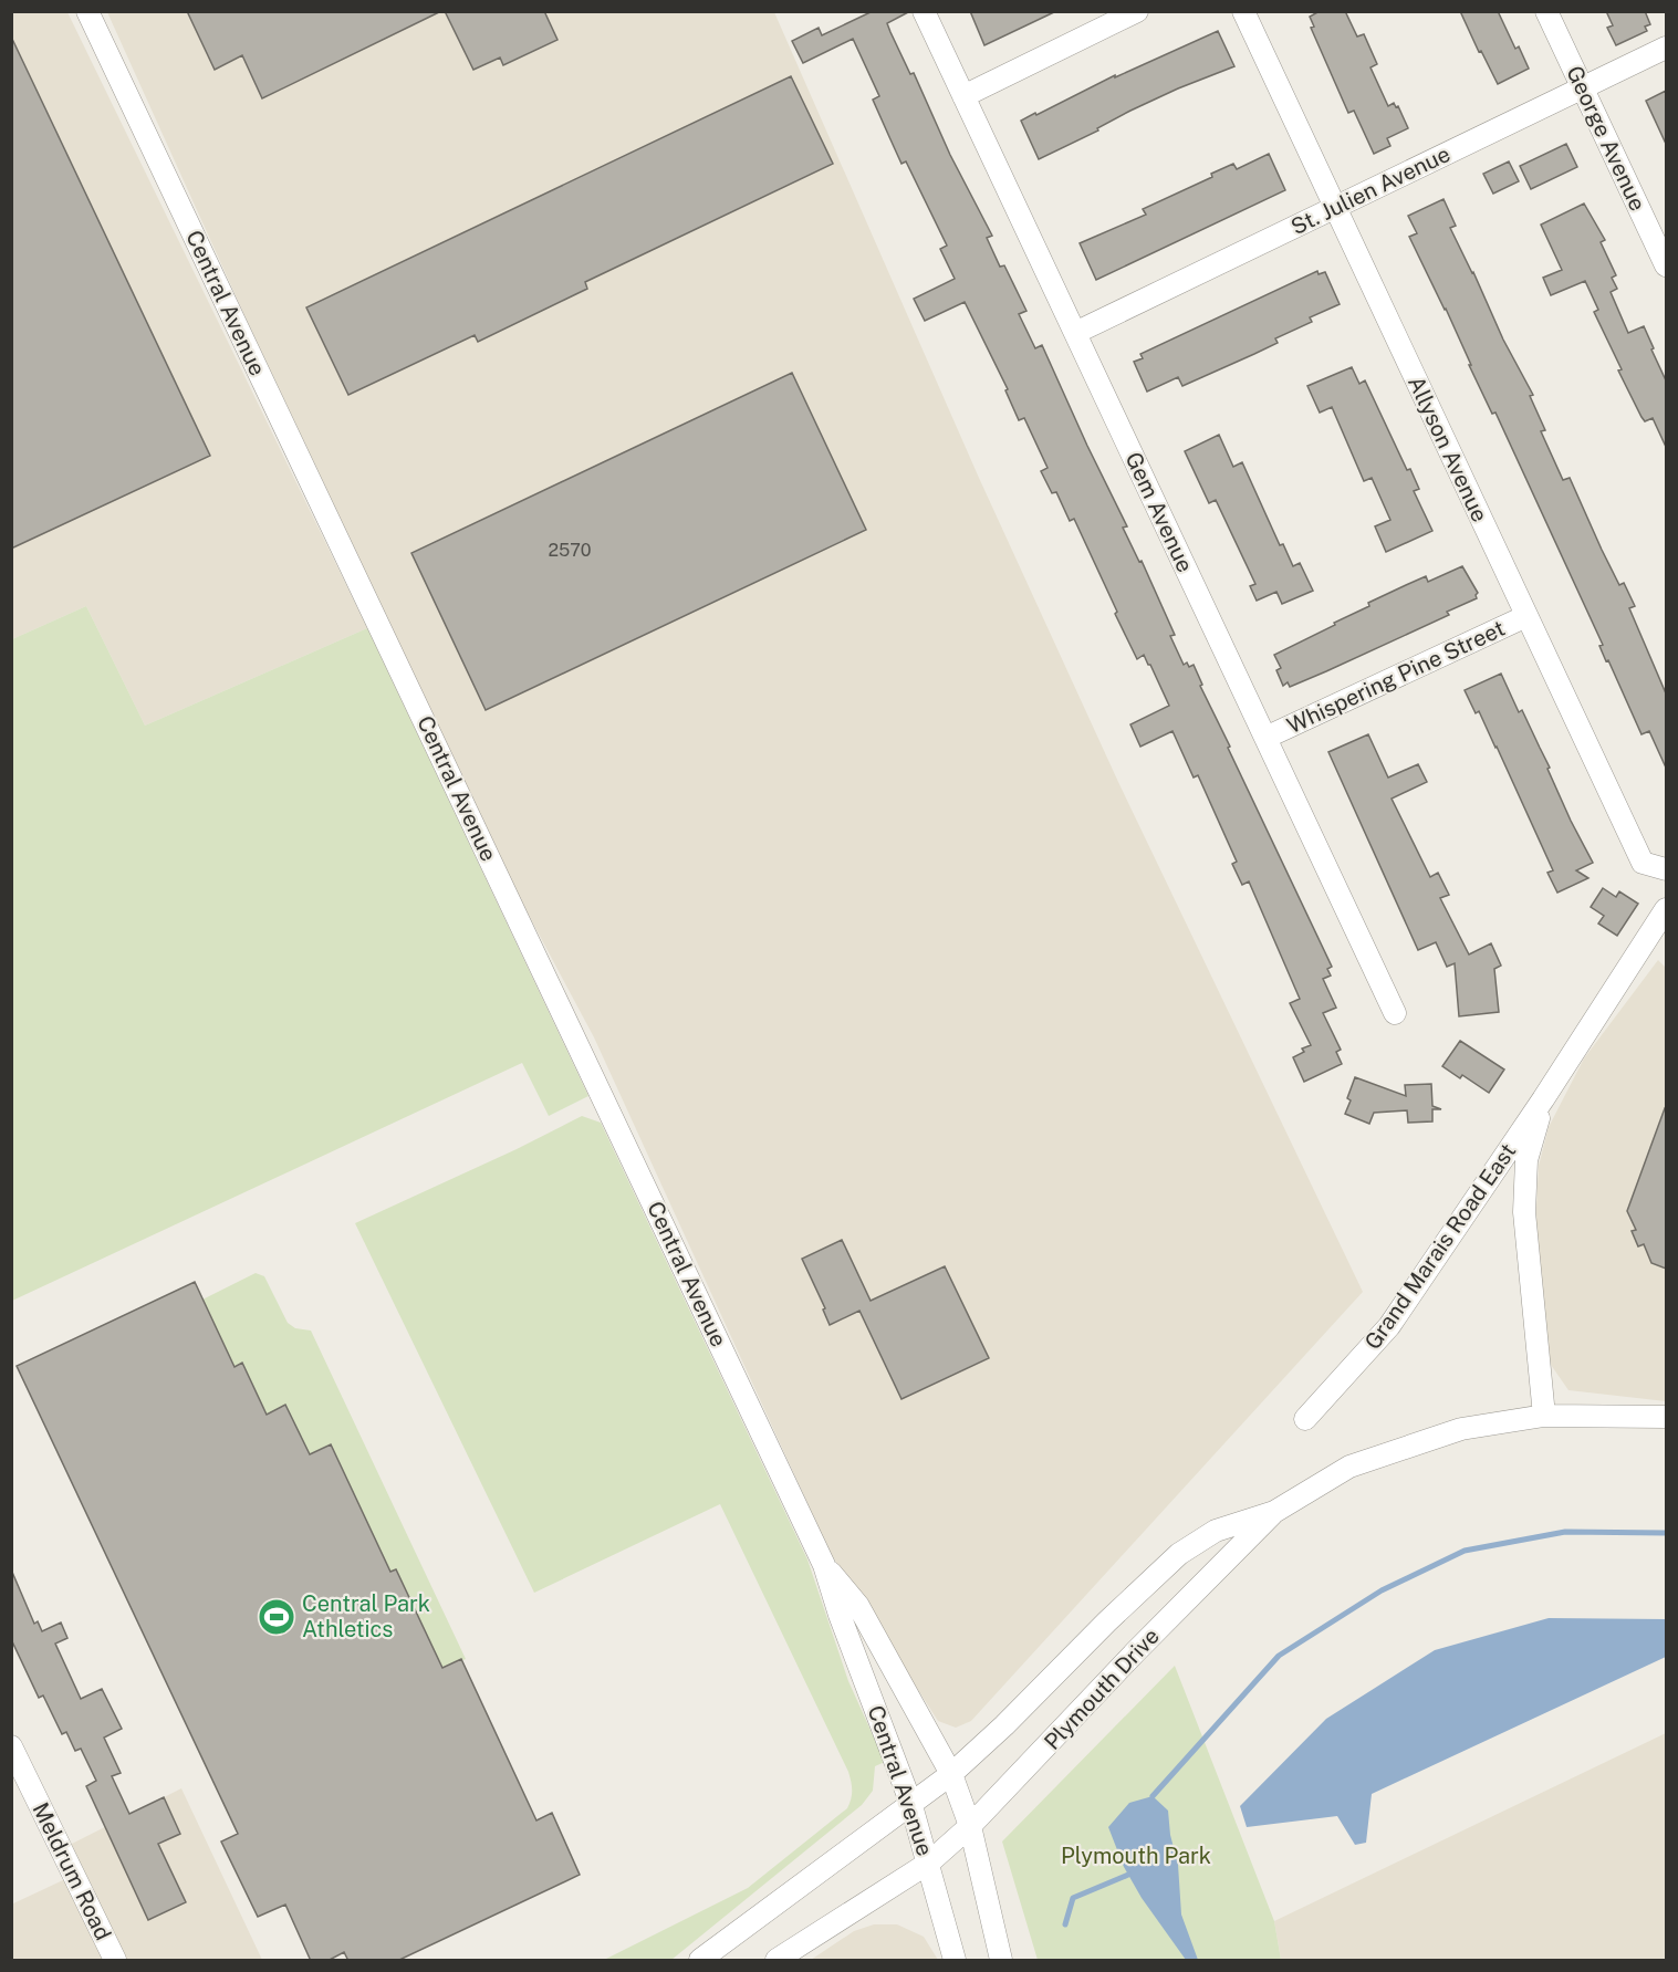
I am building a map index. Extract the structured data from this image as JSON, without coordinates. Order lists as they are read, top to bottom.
{
  "streets": {
    "street": [
      "George Avenue",
      "St. Julien Avenue",
      "Central Avenue",
      "Allyson Avenue",
      "Gem Avenue",
      "Whispering Pine Street",
      "Grand Marais Road East",
      "Plymouth Drive",
      "Meldrum Road"
    ]
  },
  "crossings": [
    ["George Avenue", "St. Julien Avenue"],
    ["St. Julien Avenue", "Allyson Avenue"],
    ["St. Julien Avenue", "Gem Avenue"],
    ["Central Avenue", "Plymouth Drive"],
    ["Allyson Avenue", "Whispering Pine Street"],
    ["Gem Avenue", "Whispering Pine Street"],
    ["Grand Marais Road East", "Plymouth Drive"]
  ],
  "parks": ["Plymouth Park"],
  "places": {
    "sports": ["Central Park Athletics"]
  },
  "house_numbers": ["2570"]
}
